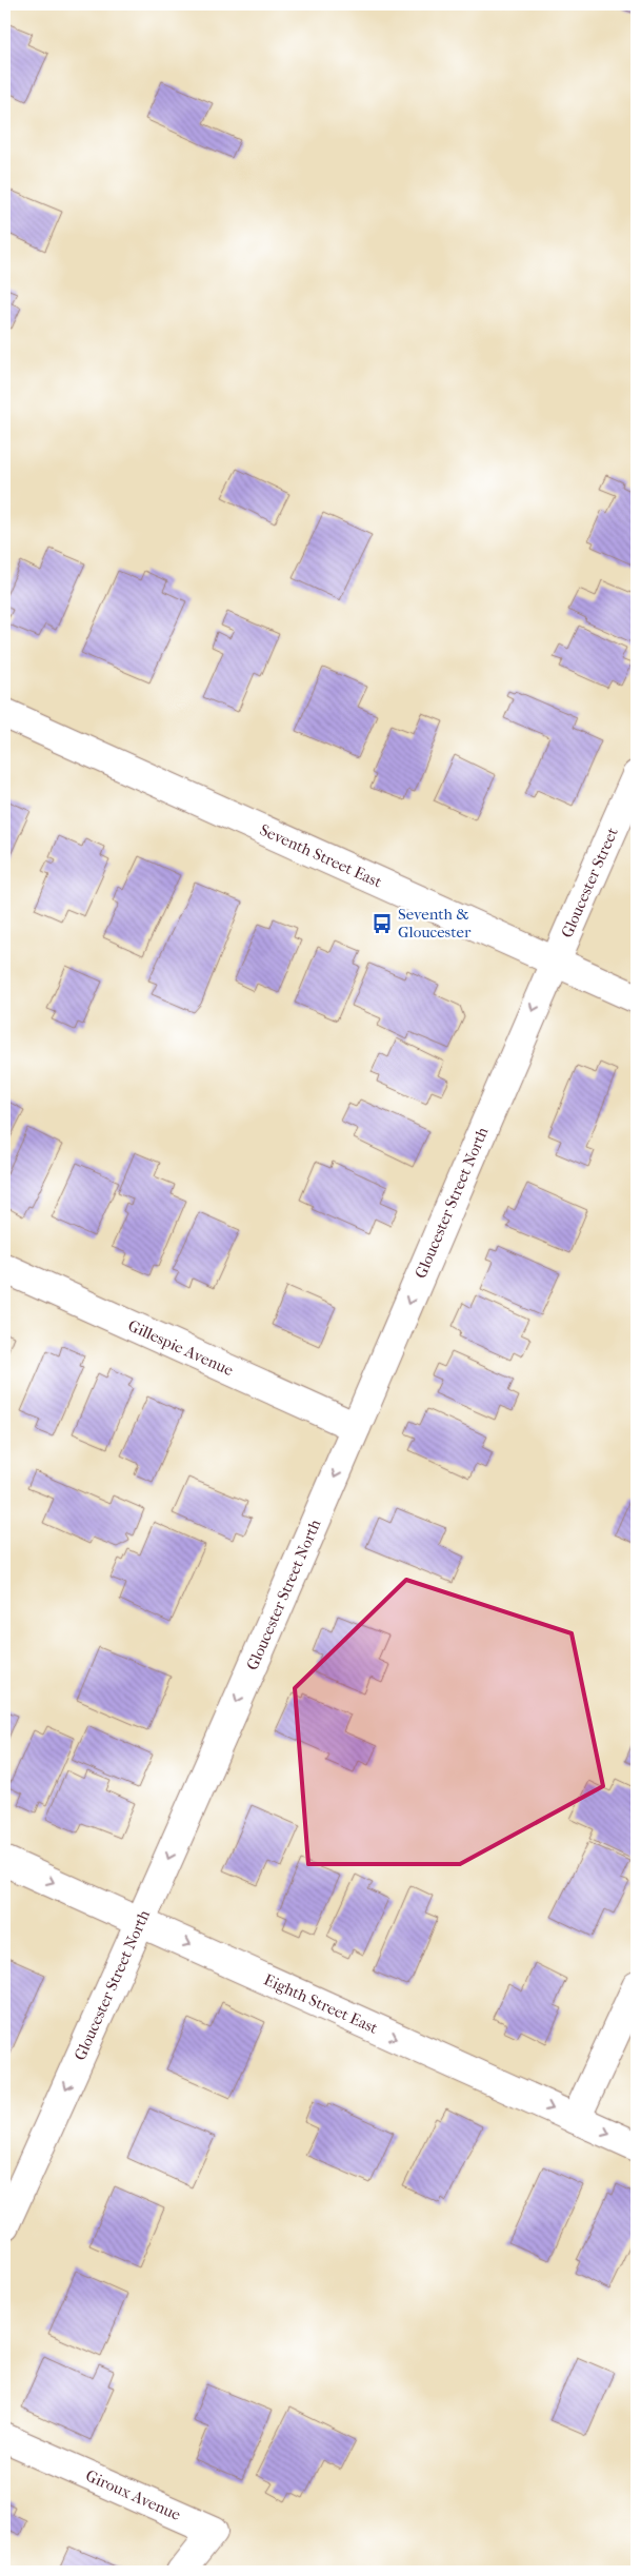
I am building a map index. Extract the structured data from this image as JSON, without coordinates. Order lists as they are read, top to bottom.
{
  "streets": {
    "street": [
      "Seventh Street East",
      "Gloucester Street",
      "Gloucester Street North",
      "Gillespie Avenue",
      "Eighth Street East",
      "Giroux Avenue"
    ]
  },
  "crossings": [
    ["Seventh Street East", "Gloucester Street"],
    ["Seventh Street East", "Gloucester Street North"],
    ["Gloucester Street", "Gloucester Street North"],
    ["Gloucester Street North", "Gillespie Avenue"],
    ["Gloucester Street North", "Eighth Street East"]
  ],
  "one_way": ["Gloucester Street North", "Eighth Street East"],
  "places": {
    "bus stop": ["Seventh & Gloucester"]
  }
}
